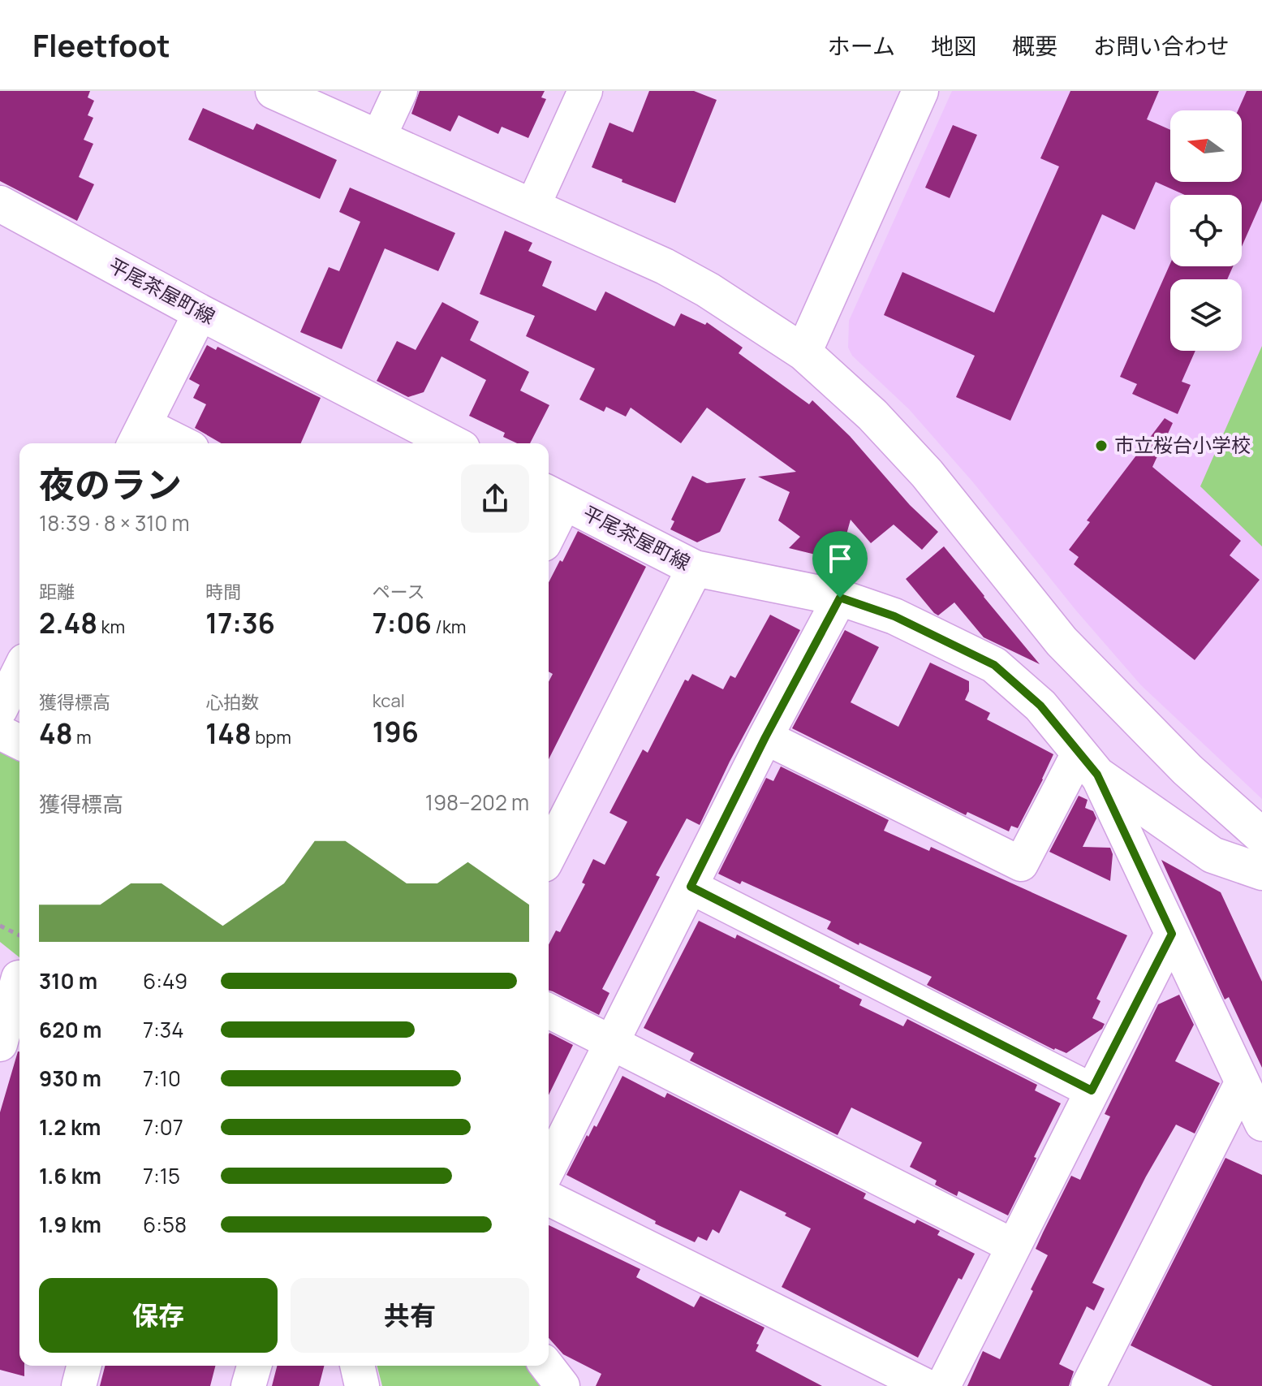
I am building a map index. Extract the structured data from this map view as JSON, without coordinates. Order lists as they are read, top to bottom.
{
  "streets": {
    "street": ["平尾茶屋町線"]
  },
  "places": ["市立桜台小学校"],
  "north": "left",
  "page": {
    "header": "Fleetfoot",
    "nav": [
      "ホーム",
      "地図",
      "概要",
      "お問い合わせ"
    ],
    "heading": ["夜のラン", "18:39 · 8 × 310 m"],
    "stats": [
      ["距離", "2.48 km"],
      ["時間", "17:36"],
      ["ペース", "7:06 /km"],
      ["獲得標高", "48 m"],
      ["心拍数", "148 bpm"],
      ["kcal", "196"]
    ],
    "chart": ["獲得標高", "198–202 m"],
    "list": [
      {
        "name": "310 m",
        "note": "6:49"
      },
      {
        "name": "620 m",
        "note": "7:34"
      },
      {
        "name": "930 m",
        "note": "7:10"
      },
      {
        "name": "1.2 km",
        "note": "7:07"
      },
      {
        "name": "1.6 km",
        "note": "7:15"
      },
      {
        "name": "1.9 km",
        "note": "6:58"
      }
    ],
    "buttons": ["保存", "共有"]
  }
}
